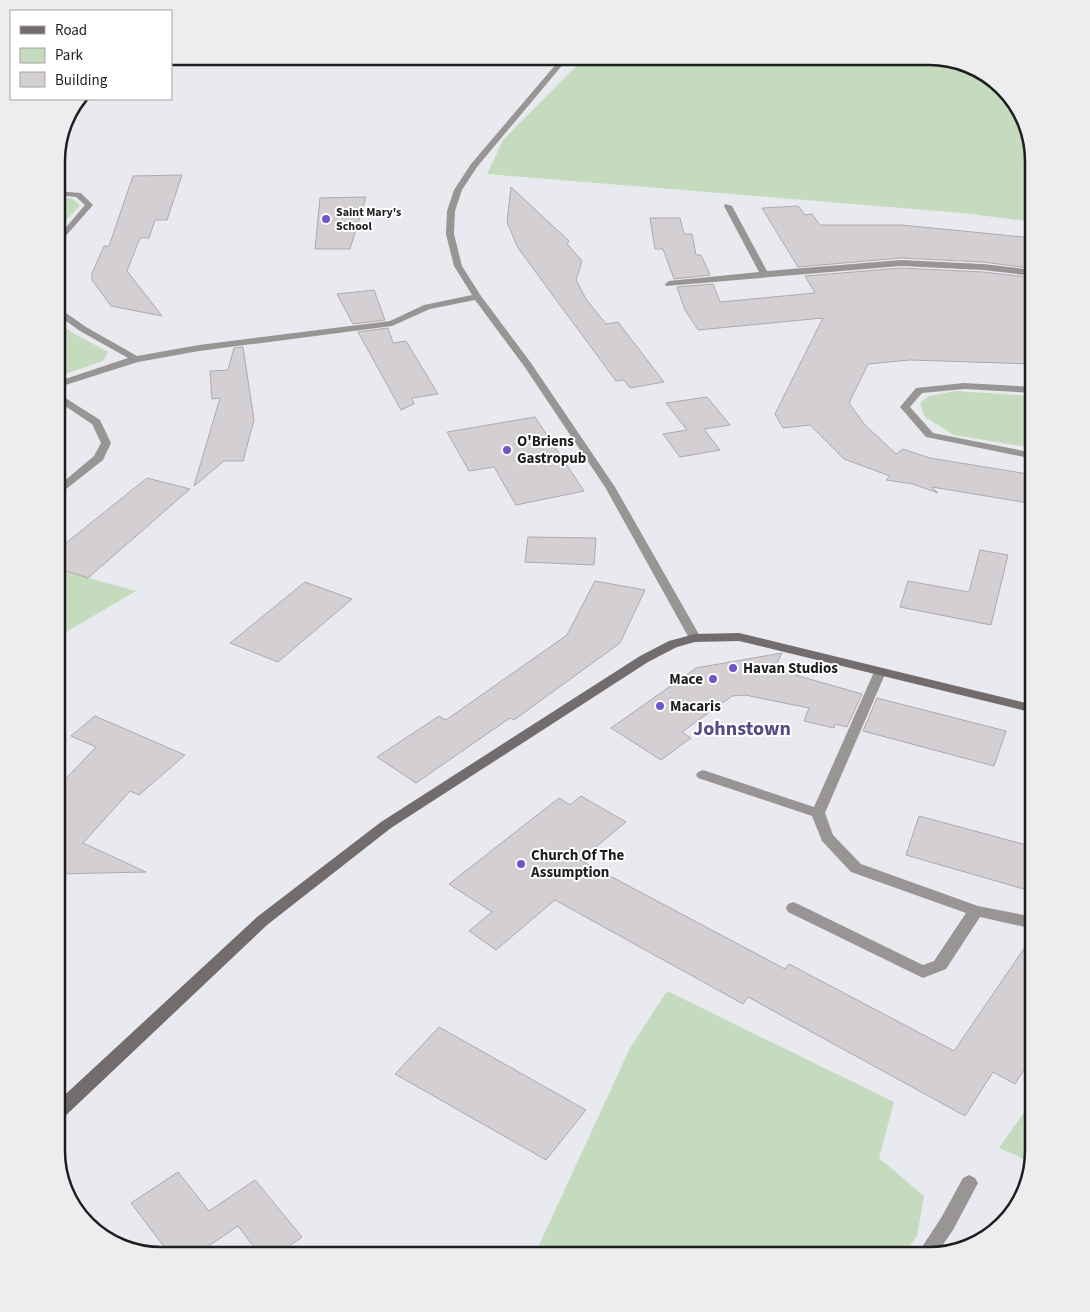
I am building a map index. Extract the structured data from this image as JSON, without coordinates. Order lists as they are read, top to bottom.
{
  "districts": ["Johnstown"],
  "places": [
    "Saint Mary's School",
    "O'Briens Gastropub",
    "Havan Studios",
    "Mace",
    "Macaris",
    "Church Of The Assumption"
  ],
  "legend": ["Road", "Park", "Building"]
}
